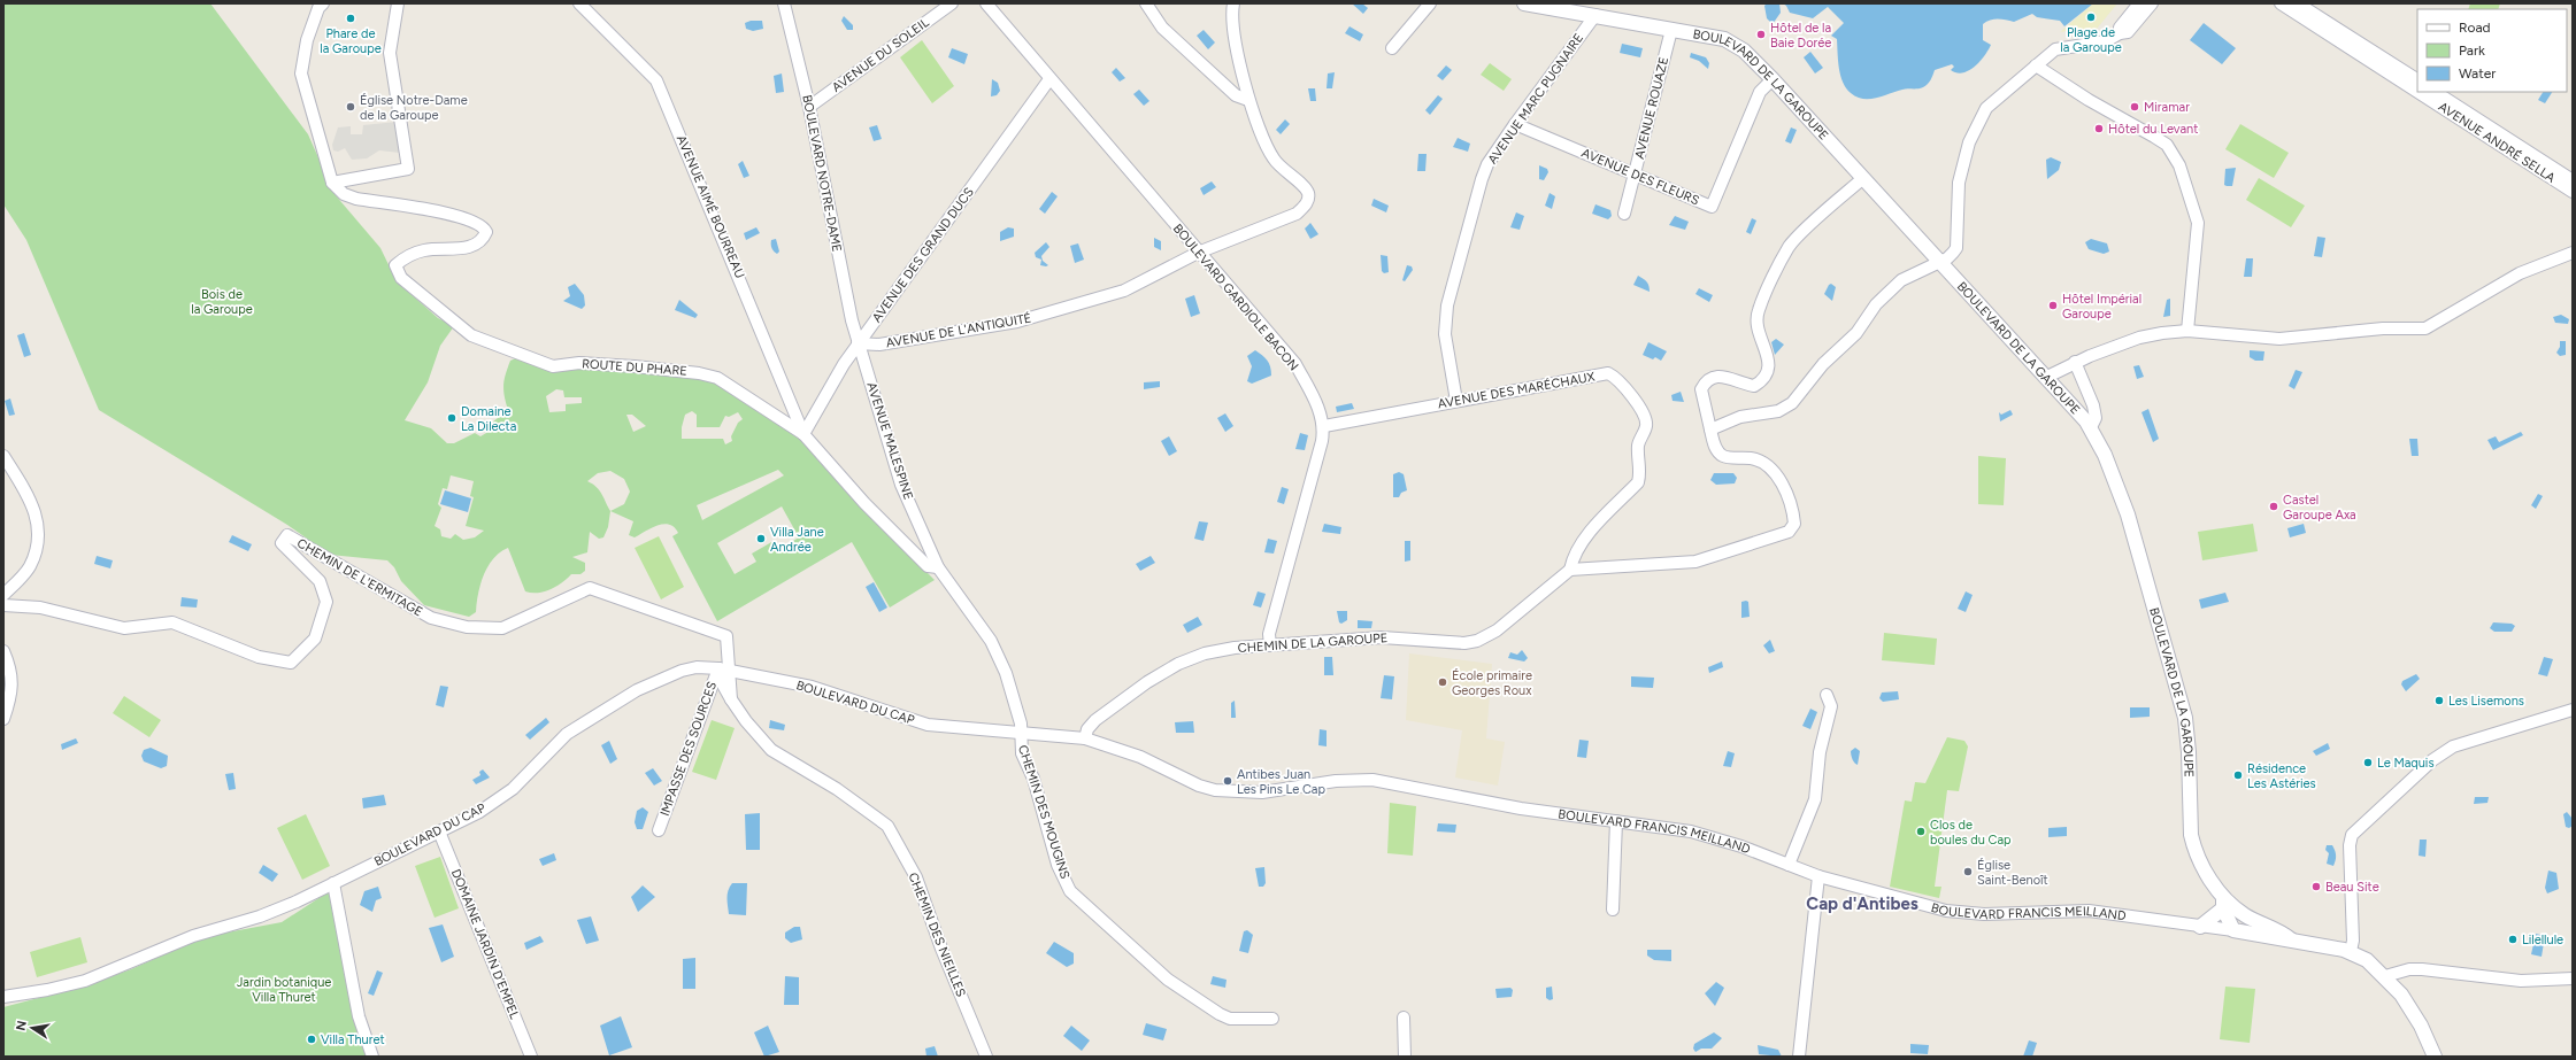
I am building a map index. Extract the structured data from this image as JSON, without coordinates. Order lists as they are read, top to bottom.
{
  "streets": {
    "street": [
      "AVENUE DU SOLEIL",
      "BOULEVARD DE LA GAROUPE",
      "AVENUE MARC PUGNAIRE",
      "AVENUE ROUAZE",
      "AVENUE ANDRÉ SELLA",
      "BOULEVARD NOTRE-DAME",
      "AVENUE DES FLEURS",
      "AVENUE AIMÉ BOURREAU",
      "AVENUE DES GRAND DUCS",
      "BOULEVARD GARDIOLE BACON",
      "AVENUE DE L'ANTIQUITÉ",
      "ROUTE DU PHARE",
      "AVENUE DES MARÉCHAUX",
      "AVENUE MALESPINE",
      "CHEMIN DE L'ERMITAGE",
      "CHEMIN DE LA GAROUPE",
      "BOULEVARD DU CAP",
      "IMPASSE DES SOURCES",
      "CHEMIN DES MOUGINS",
      "BOULEVARD FRANCIS MEILLAND",
      "CHEMIN DES NIEILLES",
      "DOMAINE JARDIN D'EMPEL"
    ]
  },
  "crossings": [
    ["AVENUE DU SOLEIL", "BOULEVARD NOTRE-DAME"],
    ["BOULEVARD DE LA GAROUPE", "AVENUE MARC PUGNAIRE"],
    ["BOULEVARD DE LA GAROUPE", "AVENUE ROUAZE"],
    ["BOULEVARD DE LA GAROUPE", "AVENUE DES FLEURS"],
    ["BOULEVARD DE LA GAROUPE", "BOULEVARD FRANCIS MEILLAND"],
    ["AVENUE MARC PUGNAIRE", "AVENUE DES FLEURS"],
    ["AVENUE MARC PUGNAIRE", "AVENUE DES MARÉCHAUX"],
    ["AVENUE ROUAZE", "AVENUE DES FLEURS"],
    ["BOULEVARD NOTRE-DAME", "AVENUE DES GRAND DUCS"],
    ["BOULEVARD NOTRE-DAME", "AVENUE DE L'ANTIQUITÉ"],
    ["BOULEVARD NOTRE-DAME", "AVENUE MALESPINE"],
    ["AVENUE AIMÉ BOURREAU", "AVENUE DES GRAND DUCS"],
    ["AVENUE AIMÉ BOURREAU", "ROUTE DU PHARE"],
    ["AVENUE DES GRAND DUCS", "BOULEVARD GARDIOLE BACON"],
    ["AVENUE DES GRAND DUCS", "AVENUE DE L'ANTIQUITÉ"],
    ["AVENUE DES GRAND DUCS", "ROUTE DU PHARE"],
    ["AVENUE DES GRAND DUCS", "AVENUE MALESPINE"],
    ["BOULEVARD GARDIOLE BACON", "AVENUE DE L'ANTIQUITÉ"],
    ["BOULEVARD GARDIOLE BACON", "AVENUE DES MARÉCHAUX"],
    ["AVENUE DE L'ANTIQUITÉ", "AVENUE MALESPINE"],
    ["ROUTE DU PHARE", "AVENUE MALESPINE"],
    ["AVENUE DES MARÉCHAUX", "CHEMIN DE LA GAROUPE"],
    ["AVENUE MALESPINE", "BOULEVARD DU CAP"],
    ["AVENUE MALESPINE", "CHEMIN DES MOUGINS"],
    ["AVENUE MALESPINE", "BOULEVARD FRANCIS MEILLAND"],
    ["CHEMIN DE L'ERMITAGE", "BOULEVARD DU CAP"],
    ["CHEMIN DE L'ERMITAGE", "IMPASSE DES SOURCES"],
    ["CHEMIN DE L'ERMITAGE", "CHEMIN DES NIEILLES"],
    ["CHEMIN DE LA GAROUPE", "BOULEVARD FRANCIS MEILLAND"],
    ["BOULEVARD DU CAP", "IMPASSE DES SOURCES"],
    ["BOULEVARD DU CAP", "CHEMIN DES MOUGINS"],
    ["BOULEVARD DU CAP", "BOULEVARD FRANCIS MEILLAND"],
    ["BOULEVARD DU CAP", "CHEMIN DES NIEILLES"],
    ["BOULEVARD DU CAP", "DOMAINE JARDIN D'EMPEL"],
    ["IMPASSE DES SOURCES", "CHEMIN DES NIEILLES"],
    ["CHEMIN DES MOUGINS", "BOULEVARD FRANCIS MEILLAND"]
  ],
  "districts": ["Cap d'Antibes"],
  "parks": ["Bois de la Garoupe", "Jardin botanique Villa Thuret"],
  "places": [
    "Plage de la Garoupe",
    "Phare de la Garoupe",
    "Hôtel de la Baie Dorée",
    "Église Notre-Dame de la Garoupe",
    "Miramar",
    "Hôtel du Levant",
    "Hôtel Impérial Garoupe",
    "Domaine La Dilecta",
    "Castel Garoupe Axa",
    "Villa Jane Andrée",
    "École primaire Georges Roux",
    "Les Lisemons",
    "Le Maquis",
    "Résidence Les Astéries",
    "Antibes Juan Les Pins Le Cap",
    "Clos de boules du Cap",
    "Église Saint-Benoît",
    "Beau Site",
    "Lilellule",
    "Villa Thuret"
  ],
  "legend": ["Road", "Park", "Water"],
  "north": "left"
}
